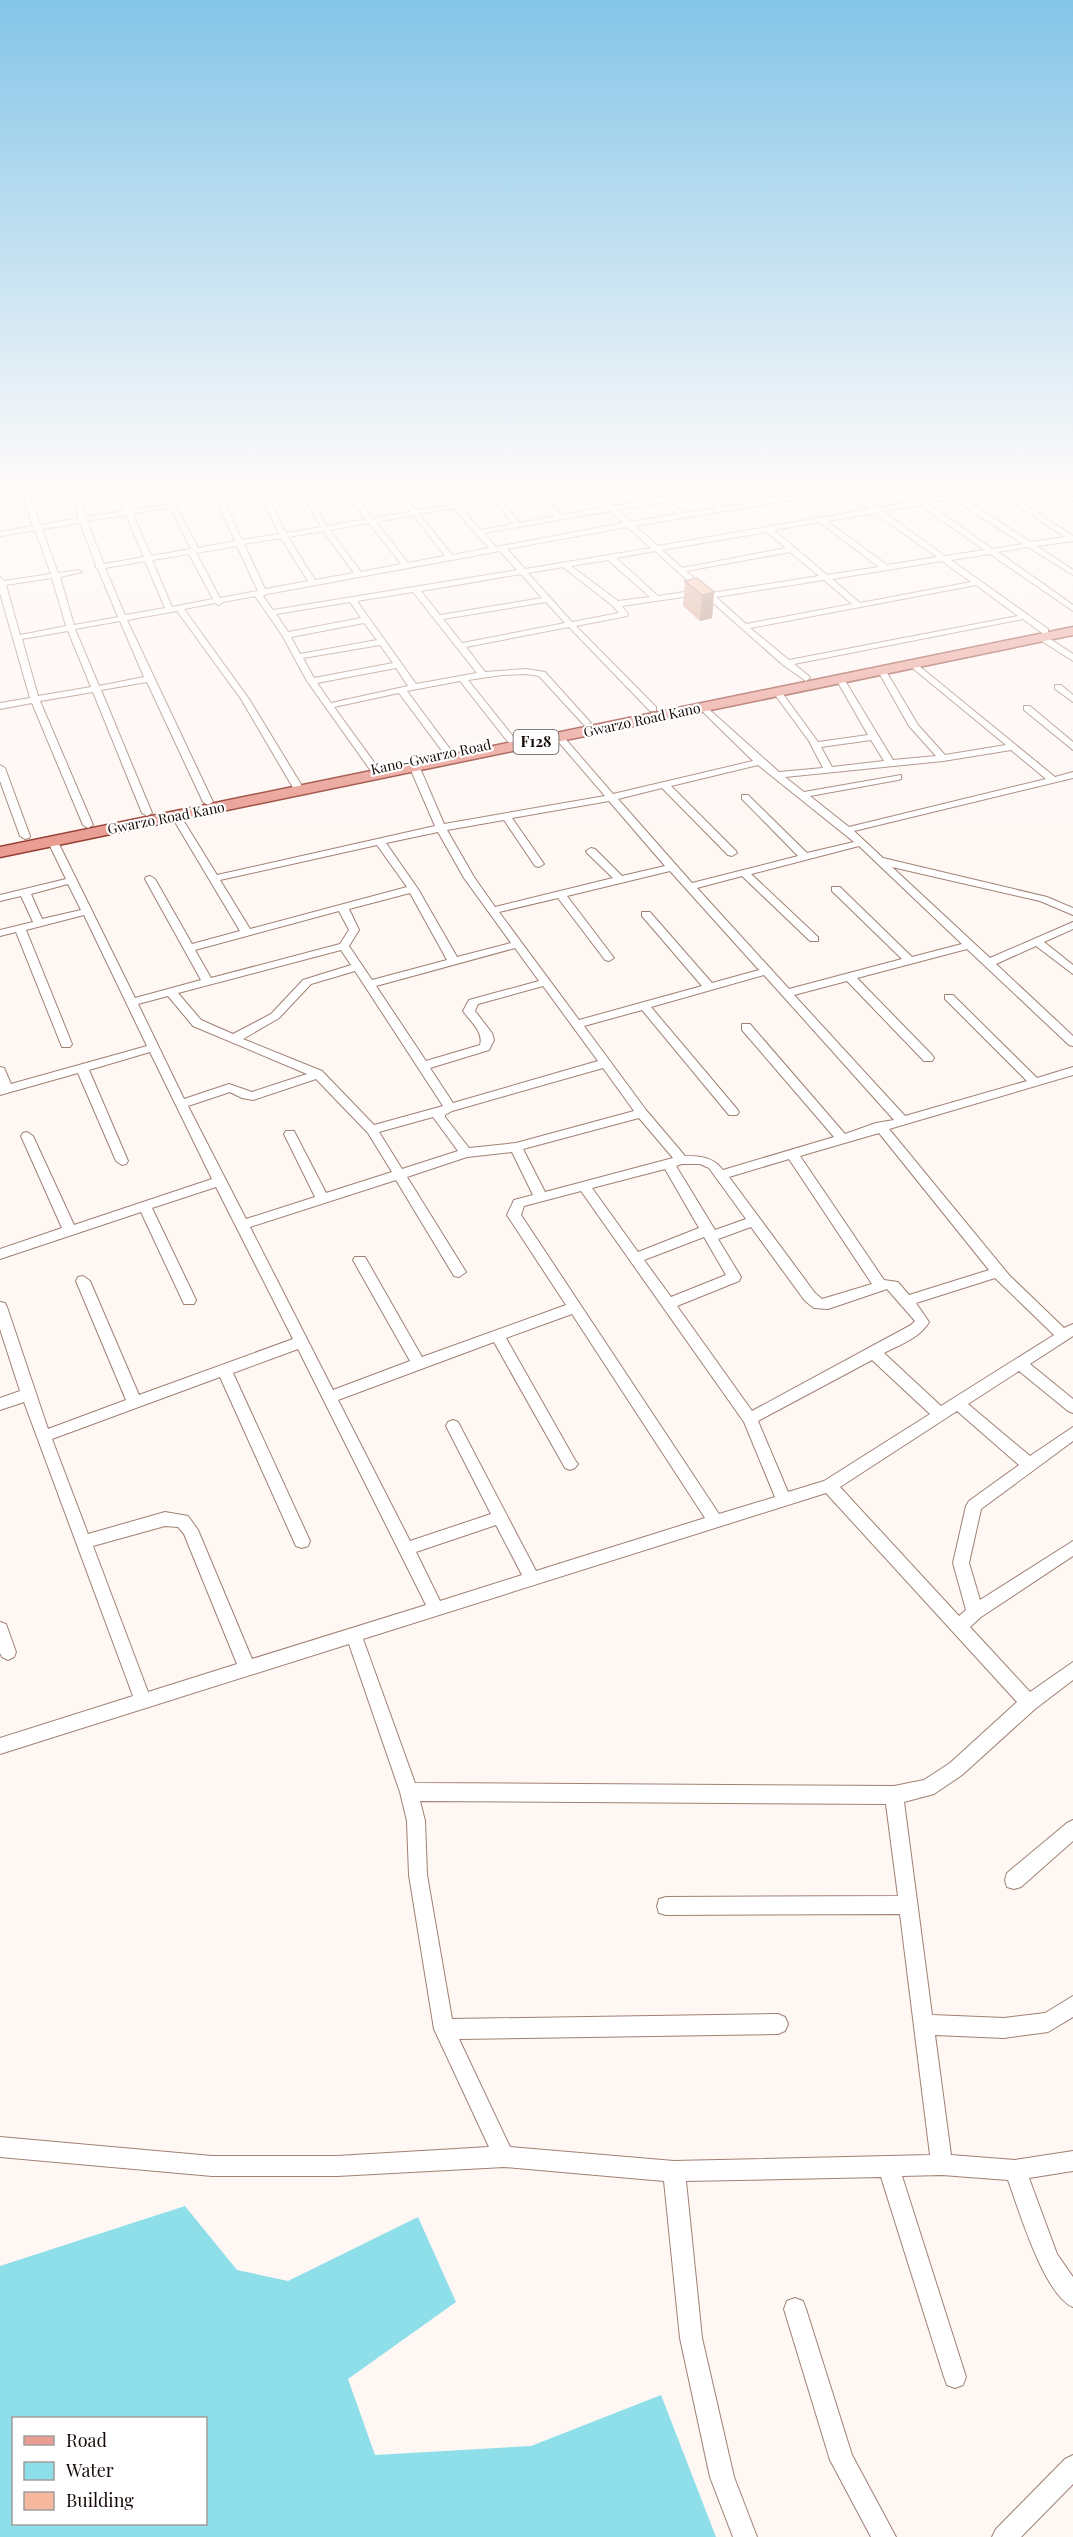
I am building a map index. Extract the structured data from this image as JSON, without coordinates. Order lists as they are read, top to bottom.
{
  "streets": {
    "main road": ["Gwarzo Road Kano", "F128", "Kano-Gwarzo Road"]
  },
  "crossings": [
    ["Gwarzo Road Kano", "F128"],
    ["Gwarzo Road Kano", "Kano-Gwarzo Road"]
  ],
  "legend": ["Road", "Water", "Building"]
}
